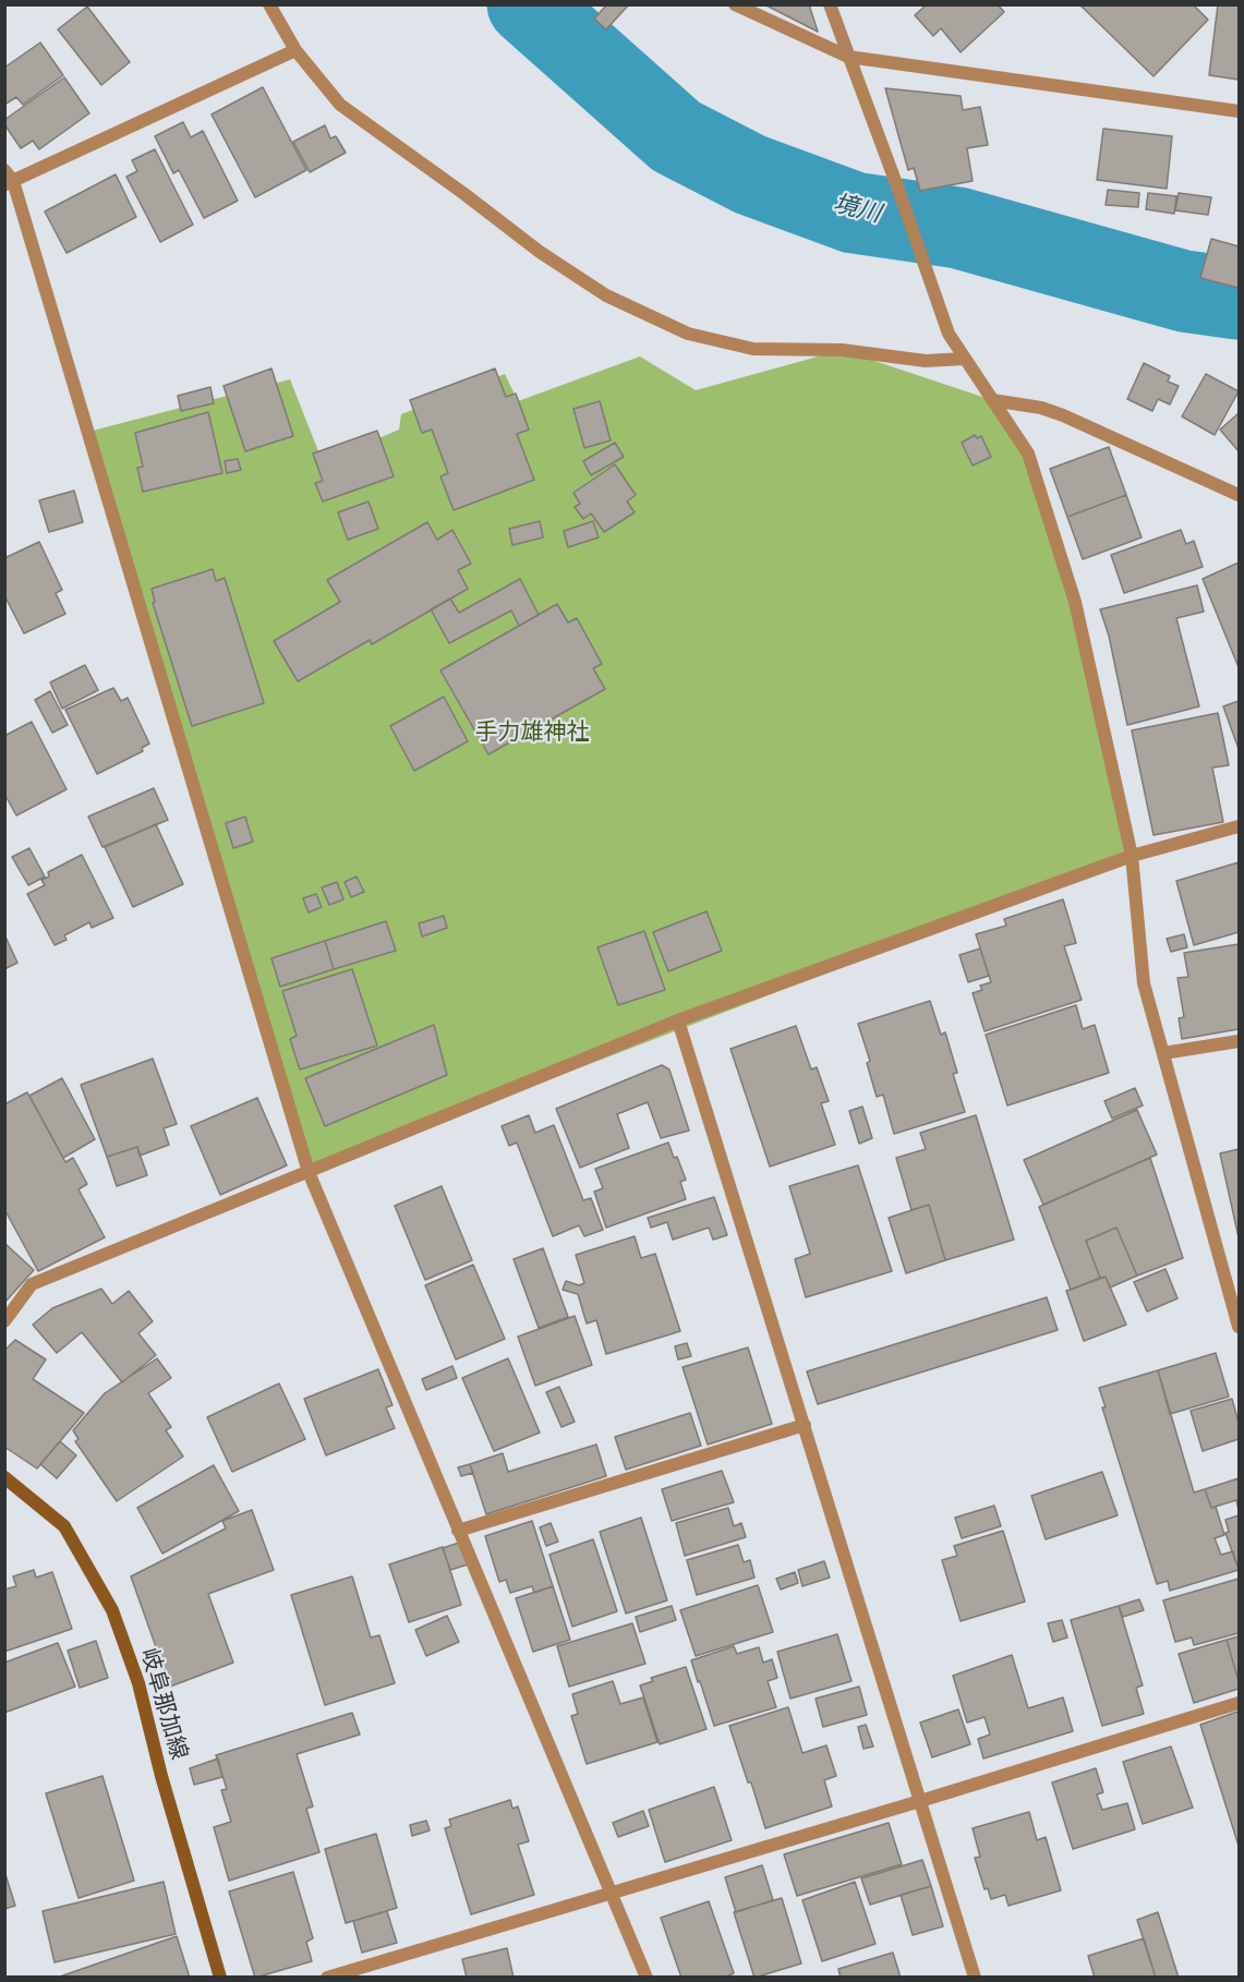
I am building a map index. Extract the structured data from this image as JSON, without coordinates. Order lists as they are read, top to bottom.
{
  "streets": {
    "main road": ["岐阜那加線"]
  },
  "water": ["境川"],
  "parks": ["手力雄神社"]
}
